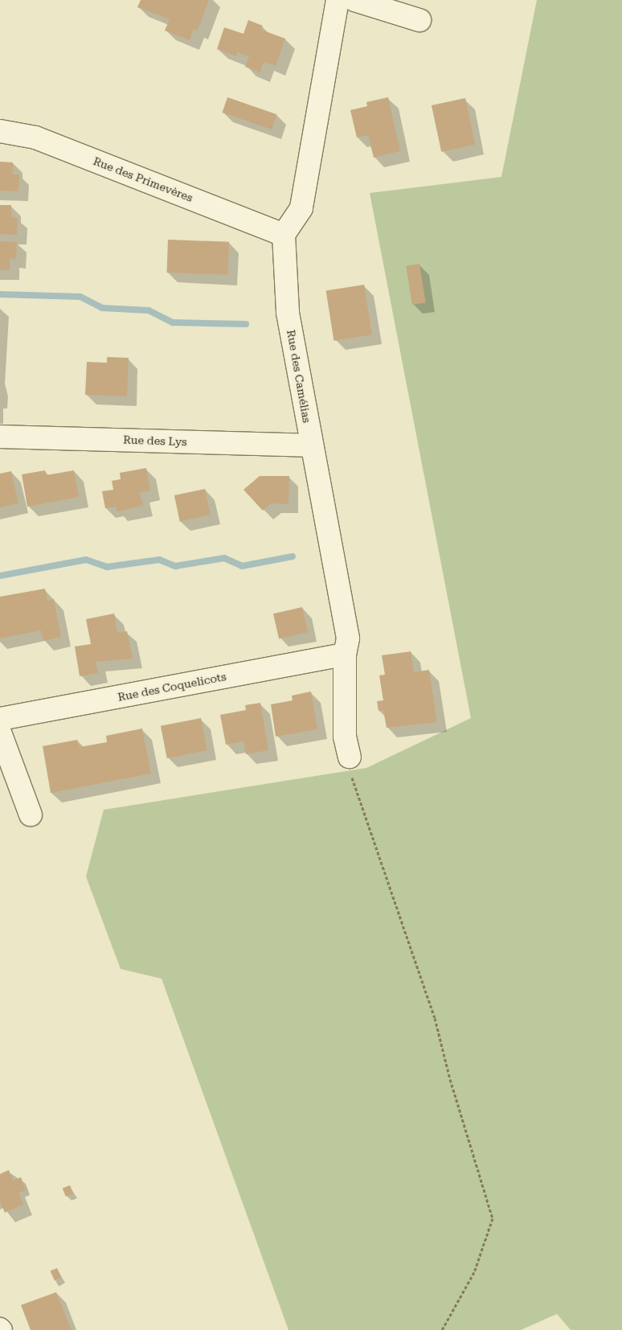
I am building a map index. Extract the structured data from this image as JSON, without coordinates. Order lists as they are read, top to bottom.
{
  "streets": {
    "street": [
      "Rue des Primevères",
      "Rue des Camélias",
      "Rue des Lys",
      "Rue des Coquelicots"
    ]
  },
  "crossings": [
    ["Rue des Primevères", "Rue des Camélias"],
    ["Rue des Camélias", "Rue des Lys"],
    ["Rue des Camélias", "Rue des Coquelicots"]
  ]
}
